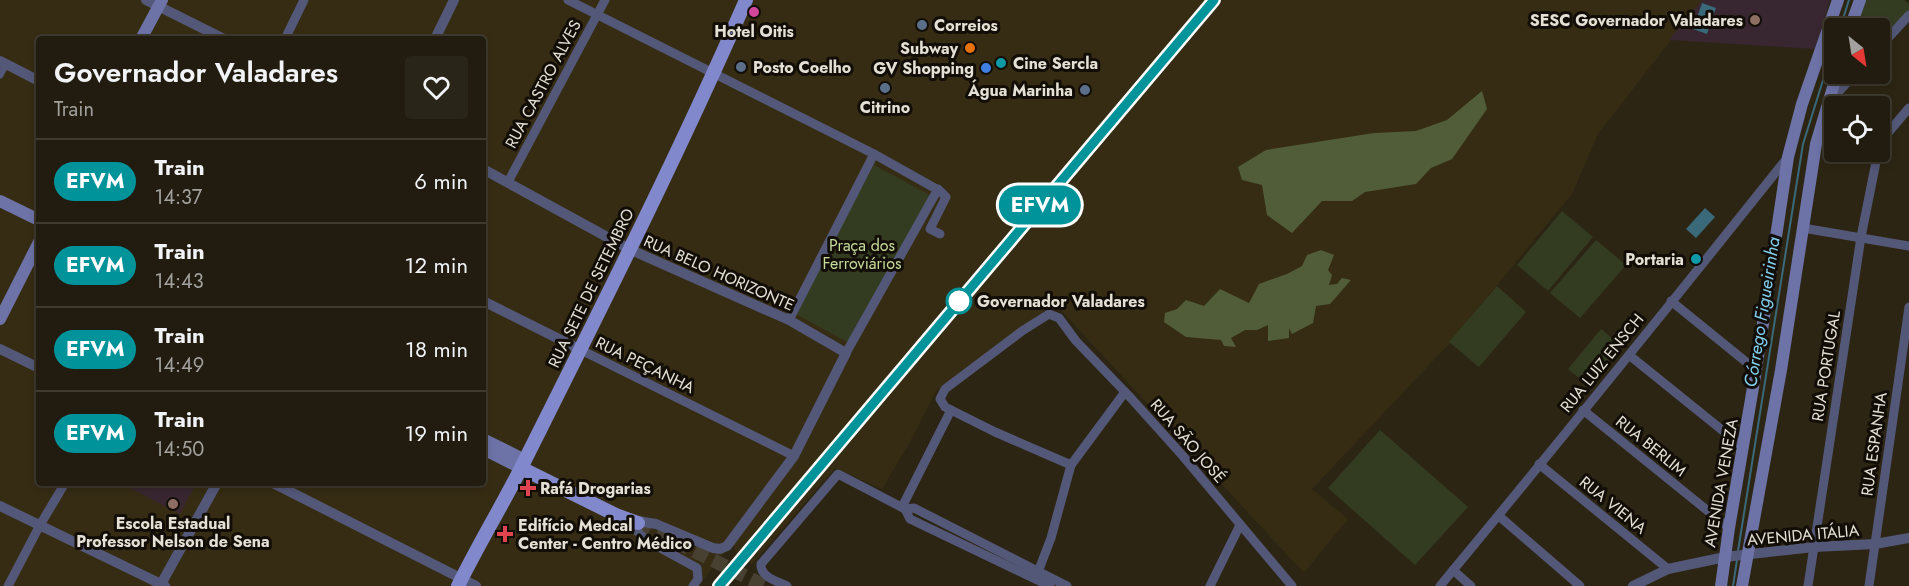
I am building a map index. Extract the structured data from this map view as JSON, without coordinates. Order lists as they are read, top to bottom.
{
  "streets": {
    "main road": ["RUA SETE DE SETEMBRO", "AVENIDA VENEZA"],
    "street": [
      "RUA CASTRO ALVES",
      "RUA BELO HORIZONTE",
      "RUA LUIZ ENSCH",
      "RUA PEÇANHA",
      "RUA PORTUGAL",
      "RUA SÃO JOSÉ",
      "RUA ESPANHA",
      "RUA BERLIM",
      "RUA VIENA",
      "AVENIDA ITÁLIA"
    ]
  },
  "crossings": [
    ["RUA CASTRO ALVES", "RUA BELO HORIZONTE"],
    ["RUA BELO HORIZONTE", "RUA SETE DE SETEMBRO"],
    ["RUA SETE DE SETEMBRO", "RUA PEÇANHA"],
    ["RUA LUIZ ENSCH", "RUA BERLIM"],
    ["RUA LUIZ ENSCH", "AVENIDA VENEZA"],
    ["RUA LUIZ ENSCH", "RUA VIENA"],
    ["RUA PORTUGAL", "AVENIDA ITÁLIA"],
    ["RUA ESPANHA", "AVENIDA ITÁLIA"],
    ["RUA BERLIM", "AVENIDA VENEZA"],
    ["AVENIDA VENEZA", "AVENIDA ITÁLIA"],
    ["RUA VIENA", "AVENIDA ITÁLIA"]
  ],
  "water": ["Córrego Figueirinha"],
  "parks": ["Praça dos Ferroviários"],
  "places": {
    "other": [
      "Hotel Oitis",
      "SESC Governador Valadares",
      "Correios",
      "Subway",
      "Cine Sercla",
      "Posto Coelho",
      "GV Shopping",
      "Citrino",
      "Água Marinha",
      "Portaria",
      "Governador Valadares",
      "Escola Estadual Professor Nelson de Sena"
    ],
    "health": ["Rafá Drogarias", "Edifício Medcal Center - Centro Médico"]
  },
  "north": "bottom right",
  "page": {
    "on_map": "EFVM",
    "heading": ["Governador Valadares", "Train"],
    "list": [
      {
        "mark": "EFVM",
        "name": "Train",
        "note": "14:37",
        "value": "6 min"
      },
      {
        "mark": "EFVM",
        "name": "Train",
        "note": "14:43",
        "value": "12 min"
      },
      {
        "mark": "EFVM",
        "name": "Train",
        "note": "14:49",
        "value": "18 min"
      },
      {
        "mark": "EFVM",
        "name": "Train",
        "note": "14:50",
        "value": "19 min"
      }
    ]
  }
}
